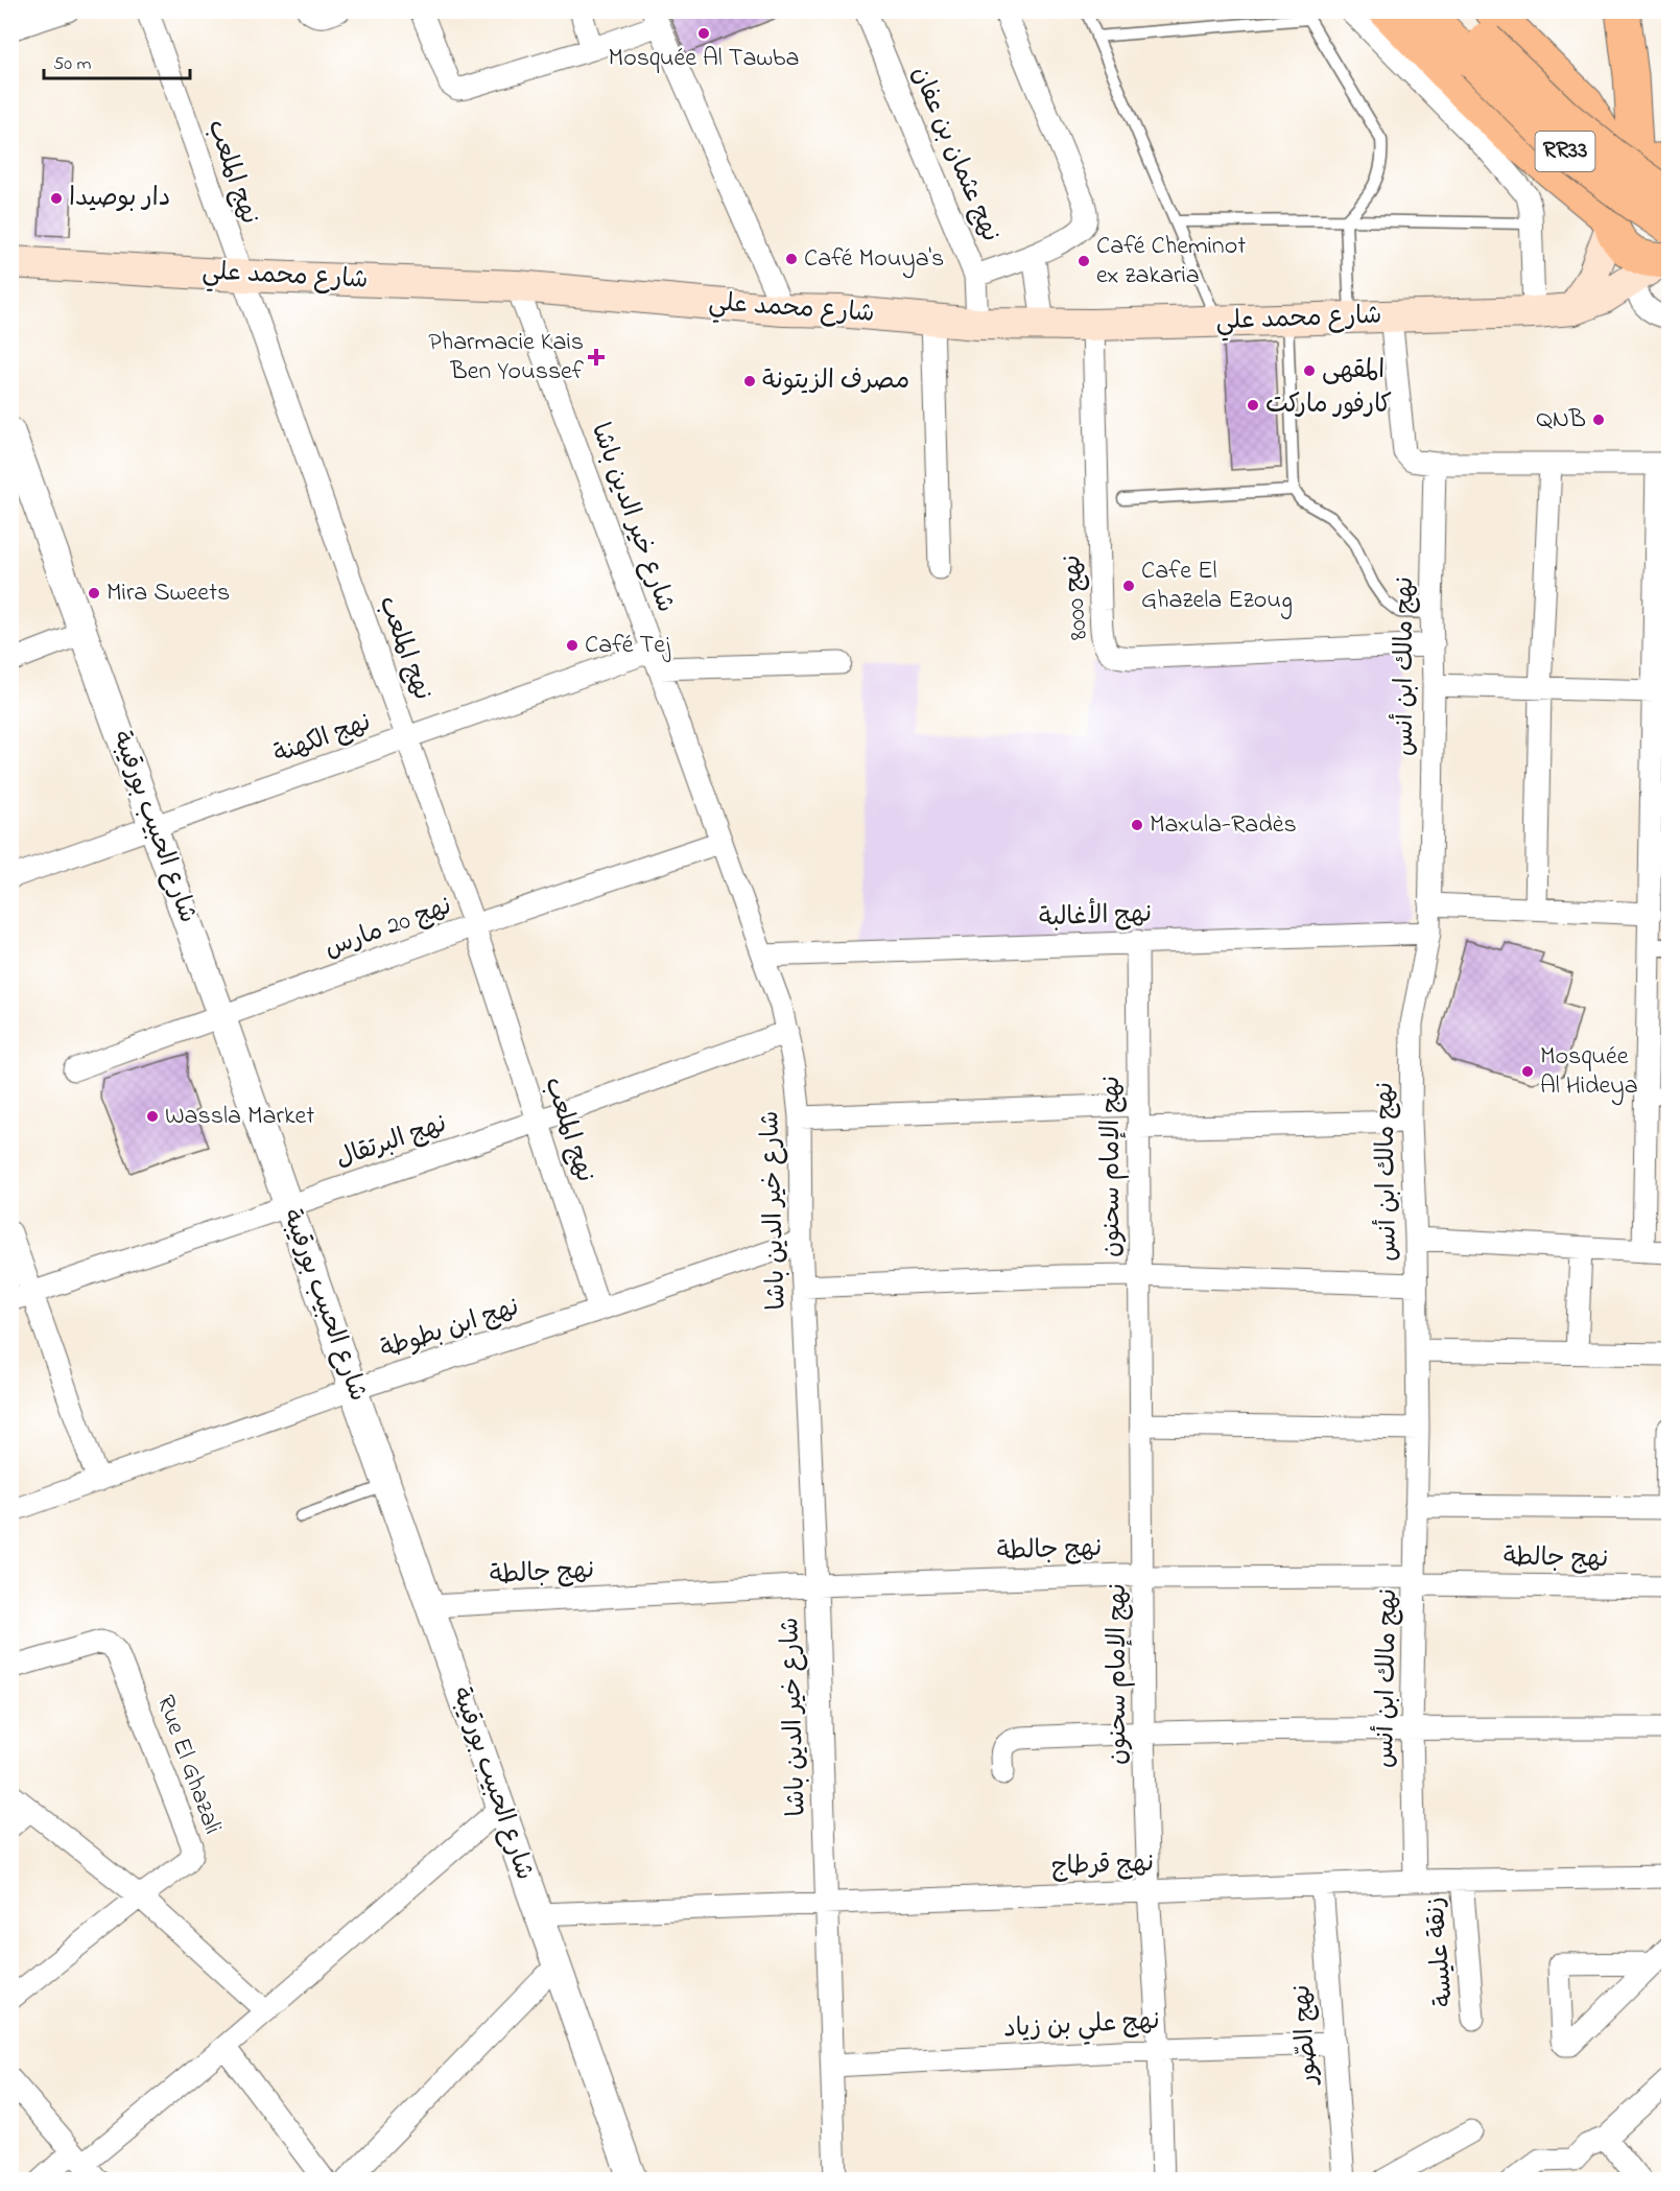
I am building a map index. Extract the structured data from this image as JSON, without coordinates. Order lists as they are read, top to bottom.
{
  "streets": {
    "highway": ["RR33"],
    "main road": ["شارع محمد علي"],
    "street": [
      "نهج عثمان بن عفان",
      "نهج الملعب",
      "شارع خير الدين باشا",
      "نهج 8000",
      "نهج مالك ابن أنس",
      "نهج الكهنة",
      "شارع الحبيب بورقيبة",
      "نهج الأغالبة",
      "نهج 20 مارس",
      "نهج البرتقال",
      "نهج الإمام سحنون",
      "نهج ابن بطوطة",
      "نهج جالطة",
      "Rue El Ghazali",
      "نهج قرطاج",
      "زنقة عليسة",
      "نهج علي بن زياد",
      "نهج الصّور"
    ]
  },
  "crossings": [
    ["نهج عثمان بن عفان", "شارع محمد علي"],
    ["نهج الملعب", "شارع محمد علي"],
    ["نهج الملعب", "نهج الكهنة"],
    ["نهج الملعب", "نهج 20 مارس"],
    ["نهج الملعب", "نهج البرتقال"],
    ["نهج الملعب", "نهج ابن بطوطة"],
    ["شارع محمد علي", "شارع خير الدين باشا"],
    ["شارع محمد علي", "نهج 8000"],
    ["شارع خير الدين باشا", "نهج الكهنة"],
    ["شارع خير الدين باشا", "نهج الأغالبة"],
    ["شارع خير الدين باشا", "نهج 20 مارس"],
    ["شارع خير الدين باشا", "نهج البرتقال"],
    ["شارع خير الدين باشا", "نهج ابن بطوطة"],
    ["شارع خير الدين باشا", "نهج جالطة"],
    ["شارع خير الدين باشا", "نهج قرطاج"],
    ["شارع خير الدين باشا", "نهج علي بن زياد"],
    ["نهج 8000", "نهج مالك ابن أنس"],
    ["نهج مالك ابن أنس", "نهج الأغالبة"],
    ["نهج مالك ابن أنس", "نهج جالطة"],
    ["نهج مالك ابن أنس", "نهج قرطاج"],
    ["نهج الكهنة", "شارع الحبيب بورقيبة"],
    ["شارع الحبيب بورقيبة", "نهج 20 مارس"],
    ["شارع الحبيب بورقيبة", "نهج البرتقال"],
    ["شارع الحبيب بورقيبة", "نهج ابن بطوطة"],
    ["شارع الحبيب بورقيبة", "نهج جالطة"],
    ["شارع الحبيب بورقيبة", "نهج قرطاج"],
    ["نهج الأغالبة", "نهج الإمام سحنون"],
    ["نهج الإمام سحنون", "نهج جالطة"],
    ["نهج الإمام سحنون", "نهج قرطاج"],
    ["نهج الإمام سحنون", "نهج علي بن زياد"],
    ["نهج قرطاج", "زنقة عليسة"],
    ["نهج قرطاج", "نهج الصّور"],
    ["نهج علي بن زياد", "نهج الصّور"]
  ],
  "places": {
    "other": [
      "Mosquée Al Tawba",
      "دار بوصيدا",
      "Café Mouya's",
      "Café Cheminot ex zakaria",
      "المقهى",
      "مصرف الزيتونة",
      "كارفور ماركت",
      "QNB",
      "Cafe El Ghazela Ezoug",
      "Mira Sweets",
      "Café Tej",
      "Maxula-Radès",
      "Mosquée Al Hideya",
      "Wassla Market"
    ],
    "health": ["Pharmacie Kais Ben Youssef"]
  },
  "scale_bar": "50 m"
}
